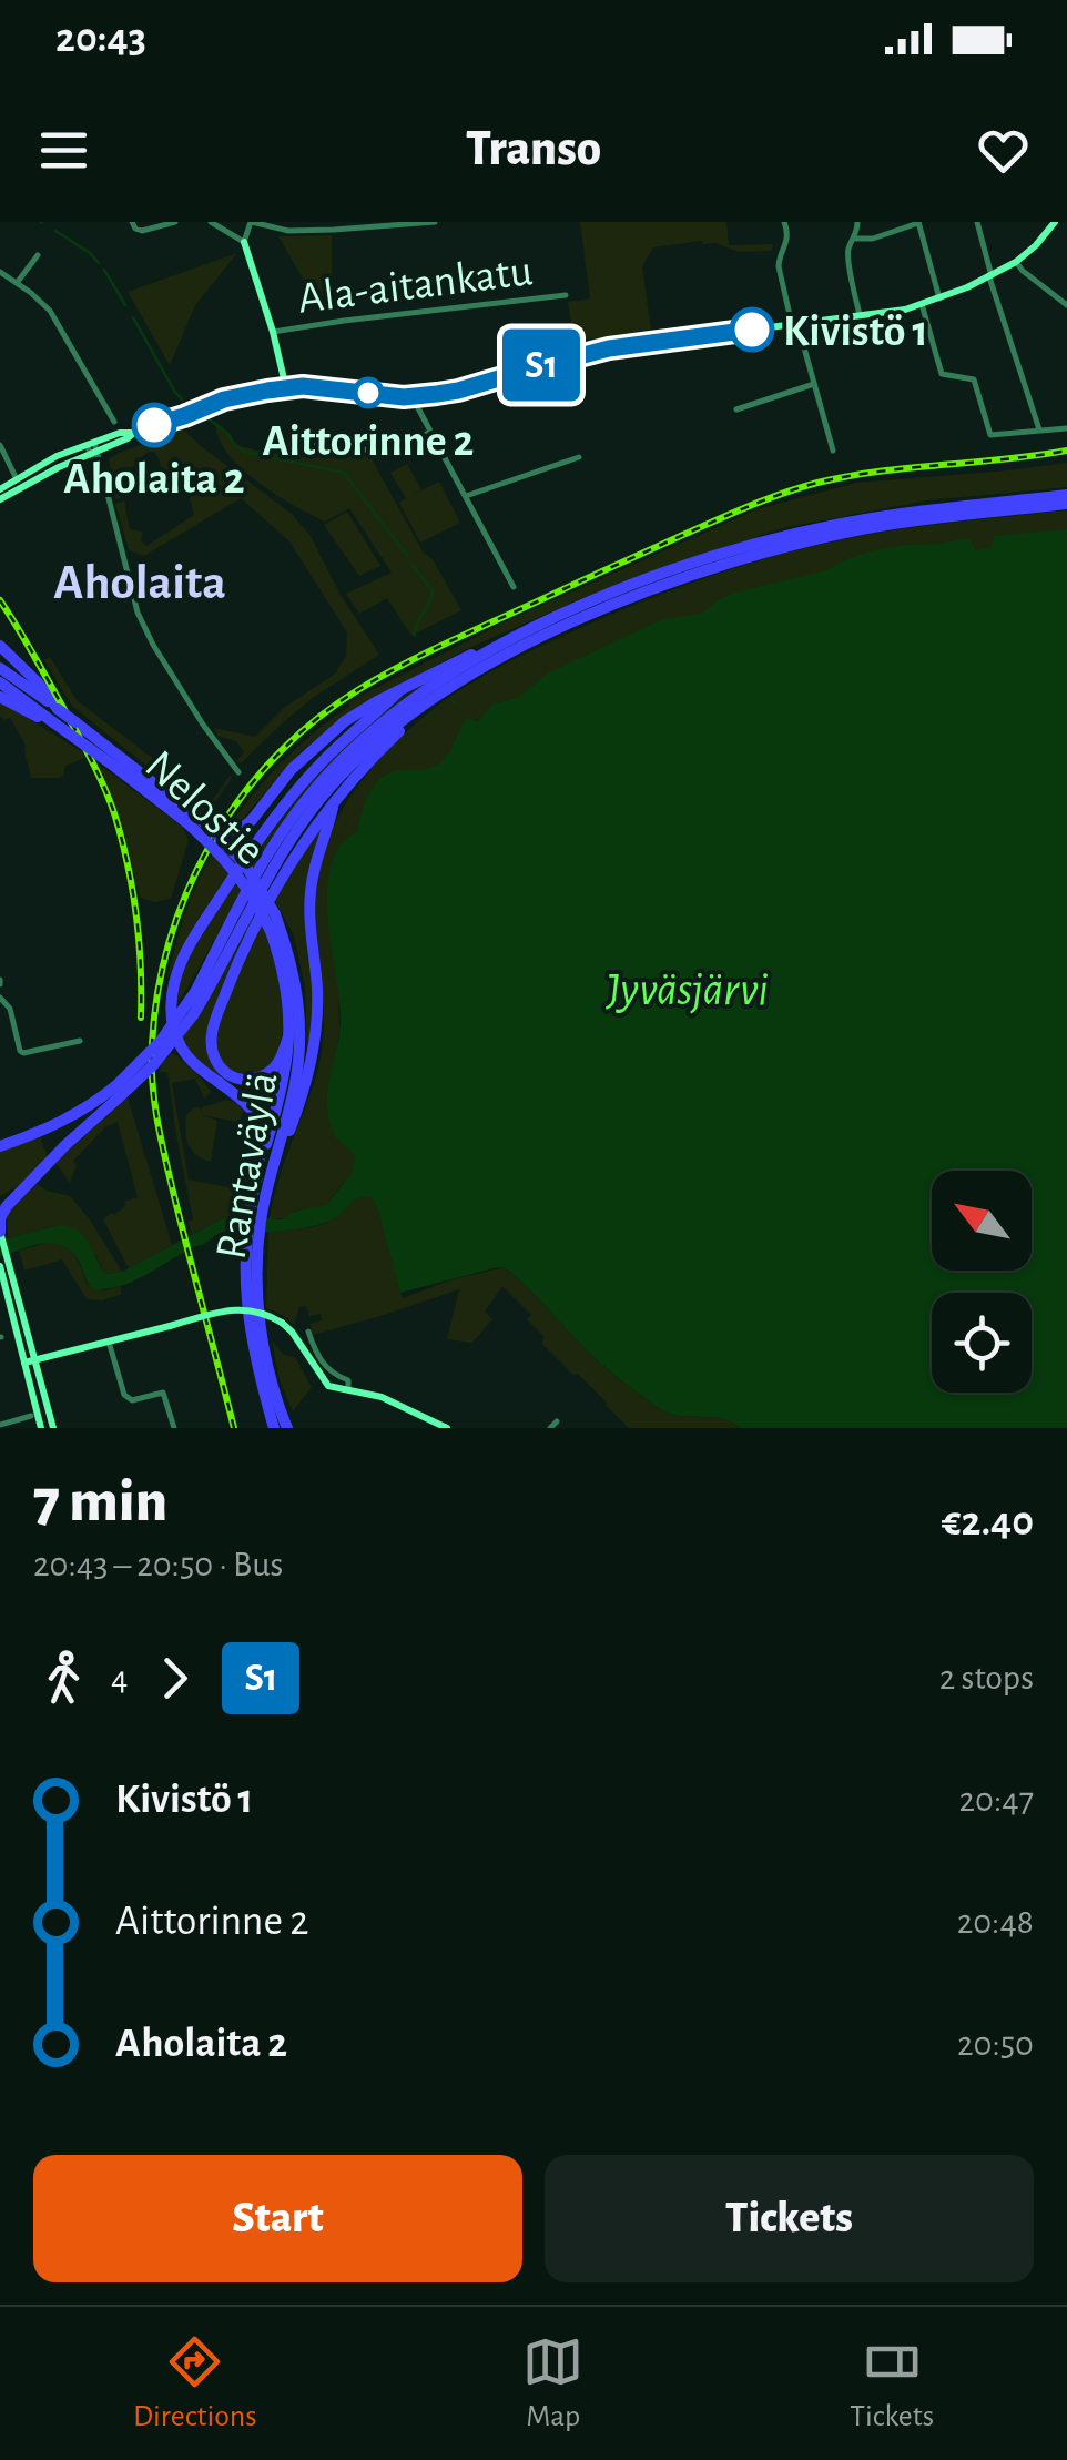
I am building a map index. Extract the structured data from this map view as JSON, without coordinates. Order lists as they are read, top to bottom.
{
  "streets": {
    "highway": ["Nelostie", "Rantaväylä"],
    "street": ["Ala-aitankatu"]
  },
  "crossings": [
    ["Nelostie", "Rantaväylä"]
  ],
  "districts": ["Aholaita"],
  "water": ["Jyväsjärvi"],
  "places": ["Kivistö 1", "Aittorinne 2", "Aholaita 2"],
  "lines": ["bus line S1"],
  "north": "top left",
  "page": {
    "status": "20:43",
    "header": "Transo",
    "on_map": "S1",
    "heading": ["7 min", "20:43 – 20:50 · Bus", "€2.40"],
    "legs": ["4", "S1", "2 stops"],
    "list": [
      {
        "name": "Kivistö 1",
        "value": "20:47"
      },
      {
        "name": "Aittorinne 2",
        "value": "20:48"
      },
      {
        "name": "Aholaita 2",
        "value": "20:50"
      }
    ],
    "buttons": ["Start", "Tickets"],
    "tabs": ["Directions", "Map", "Tickets"]
  }
}
